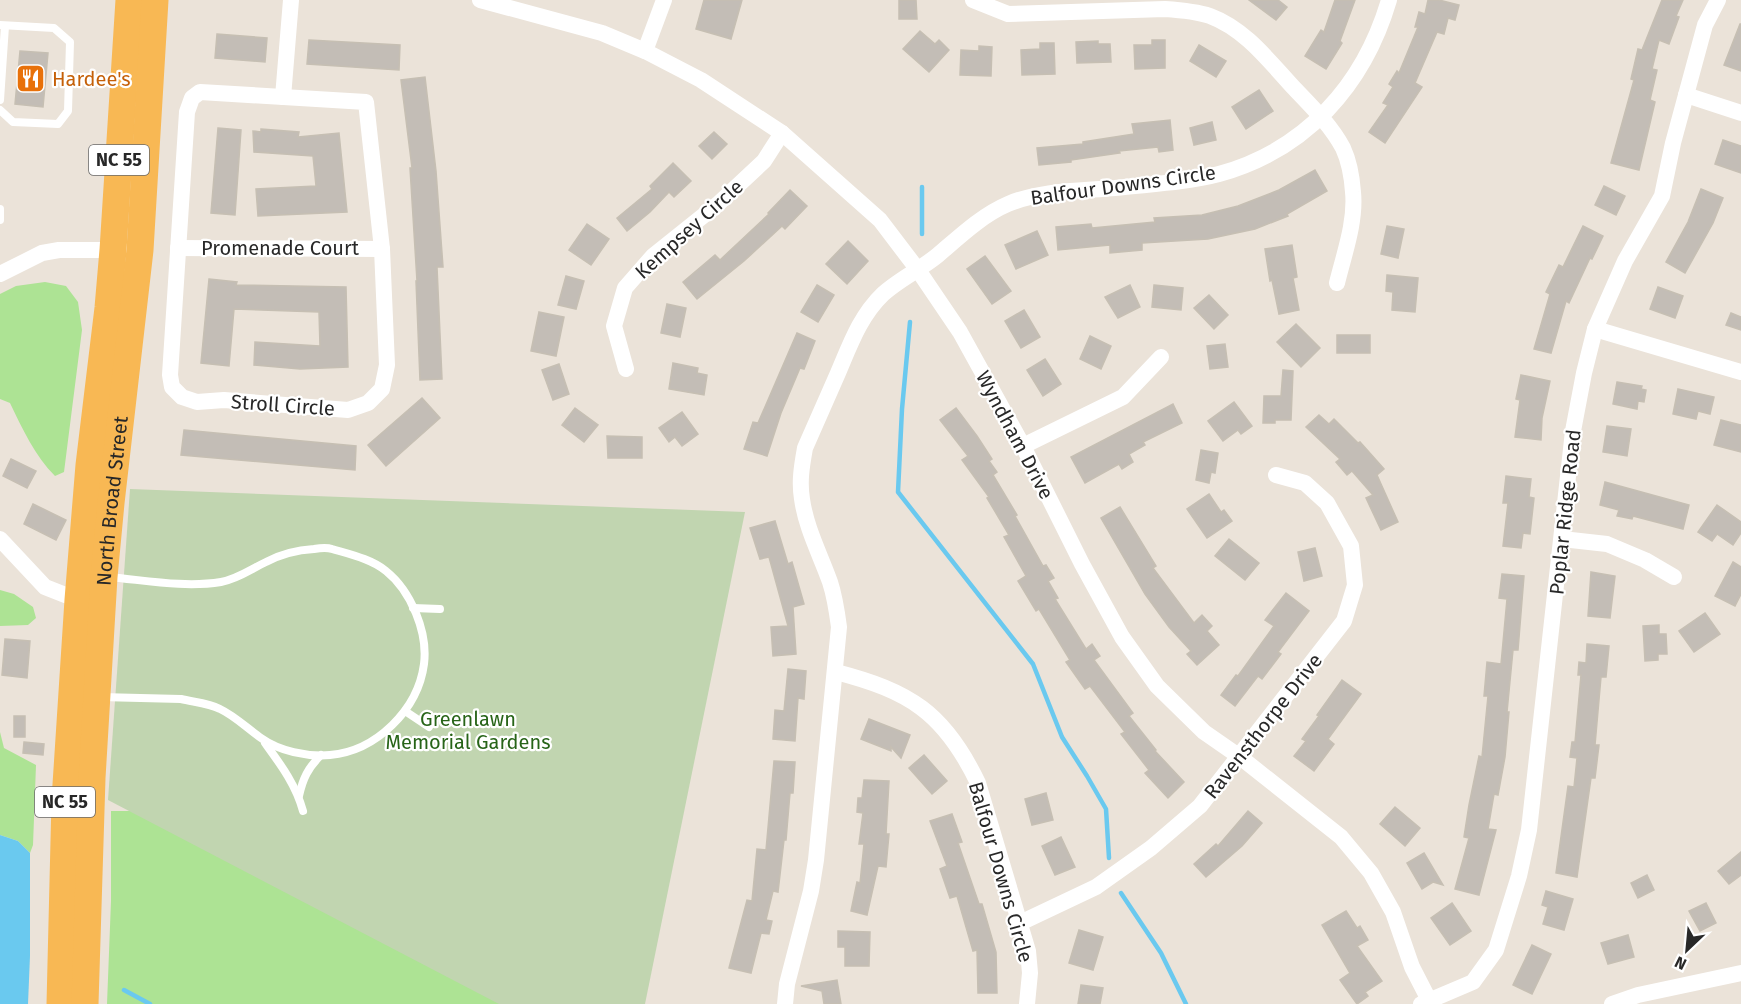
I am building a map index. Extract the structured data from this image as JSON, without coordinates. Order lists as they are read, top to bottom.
{
  "streets": {
    "highway": ["NC 55", "North Broad Street"],
    "street": [
      "Balfour Downs Circle",
      "Kempsey Circle",
      "Promenade Court",
      "Stroll Circle",
      "Wyndham Drive",
      "Poplar Ridge Road",
      "Ravensthorpe Drive"
    ]
  },
  "crossings": [
    ["Balfour Downs Circle", "Wyndham Drive"],
    ["Balfour Downs Circle", "Ravensthorpe Drive"],
    ["Kempsey Circle", "Wyndham Drive"],
    ["Promenade Court", "Stroll Circle"],
    ["Wyndham Drive", "Poplar Ridge Road"],
    ["Wyndham Drive", "Ravensthorpe Drive"]
  ],
  "parks": ["Greenlawn Memorial Gardens"],
  "places": {
    "restaurant": ["Hardee's"]
  },
  "north": "bottom left"
}
